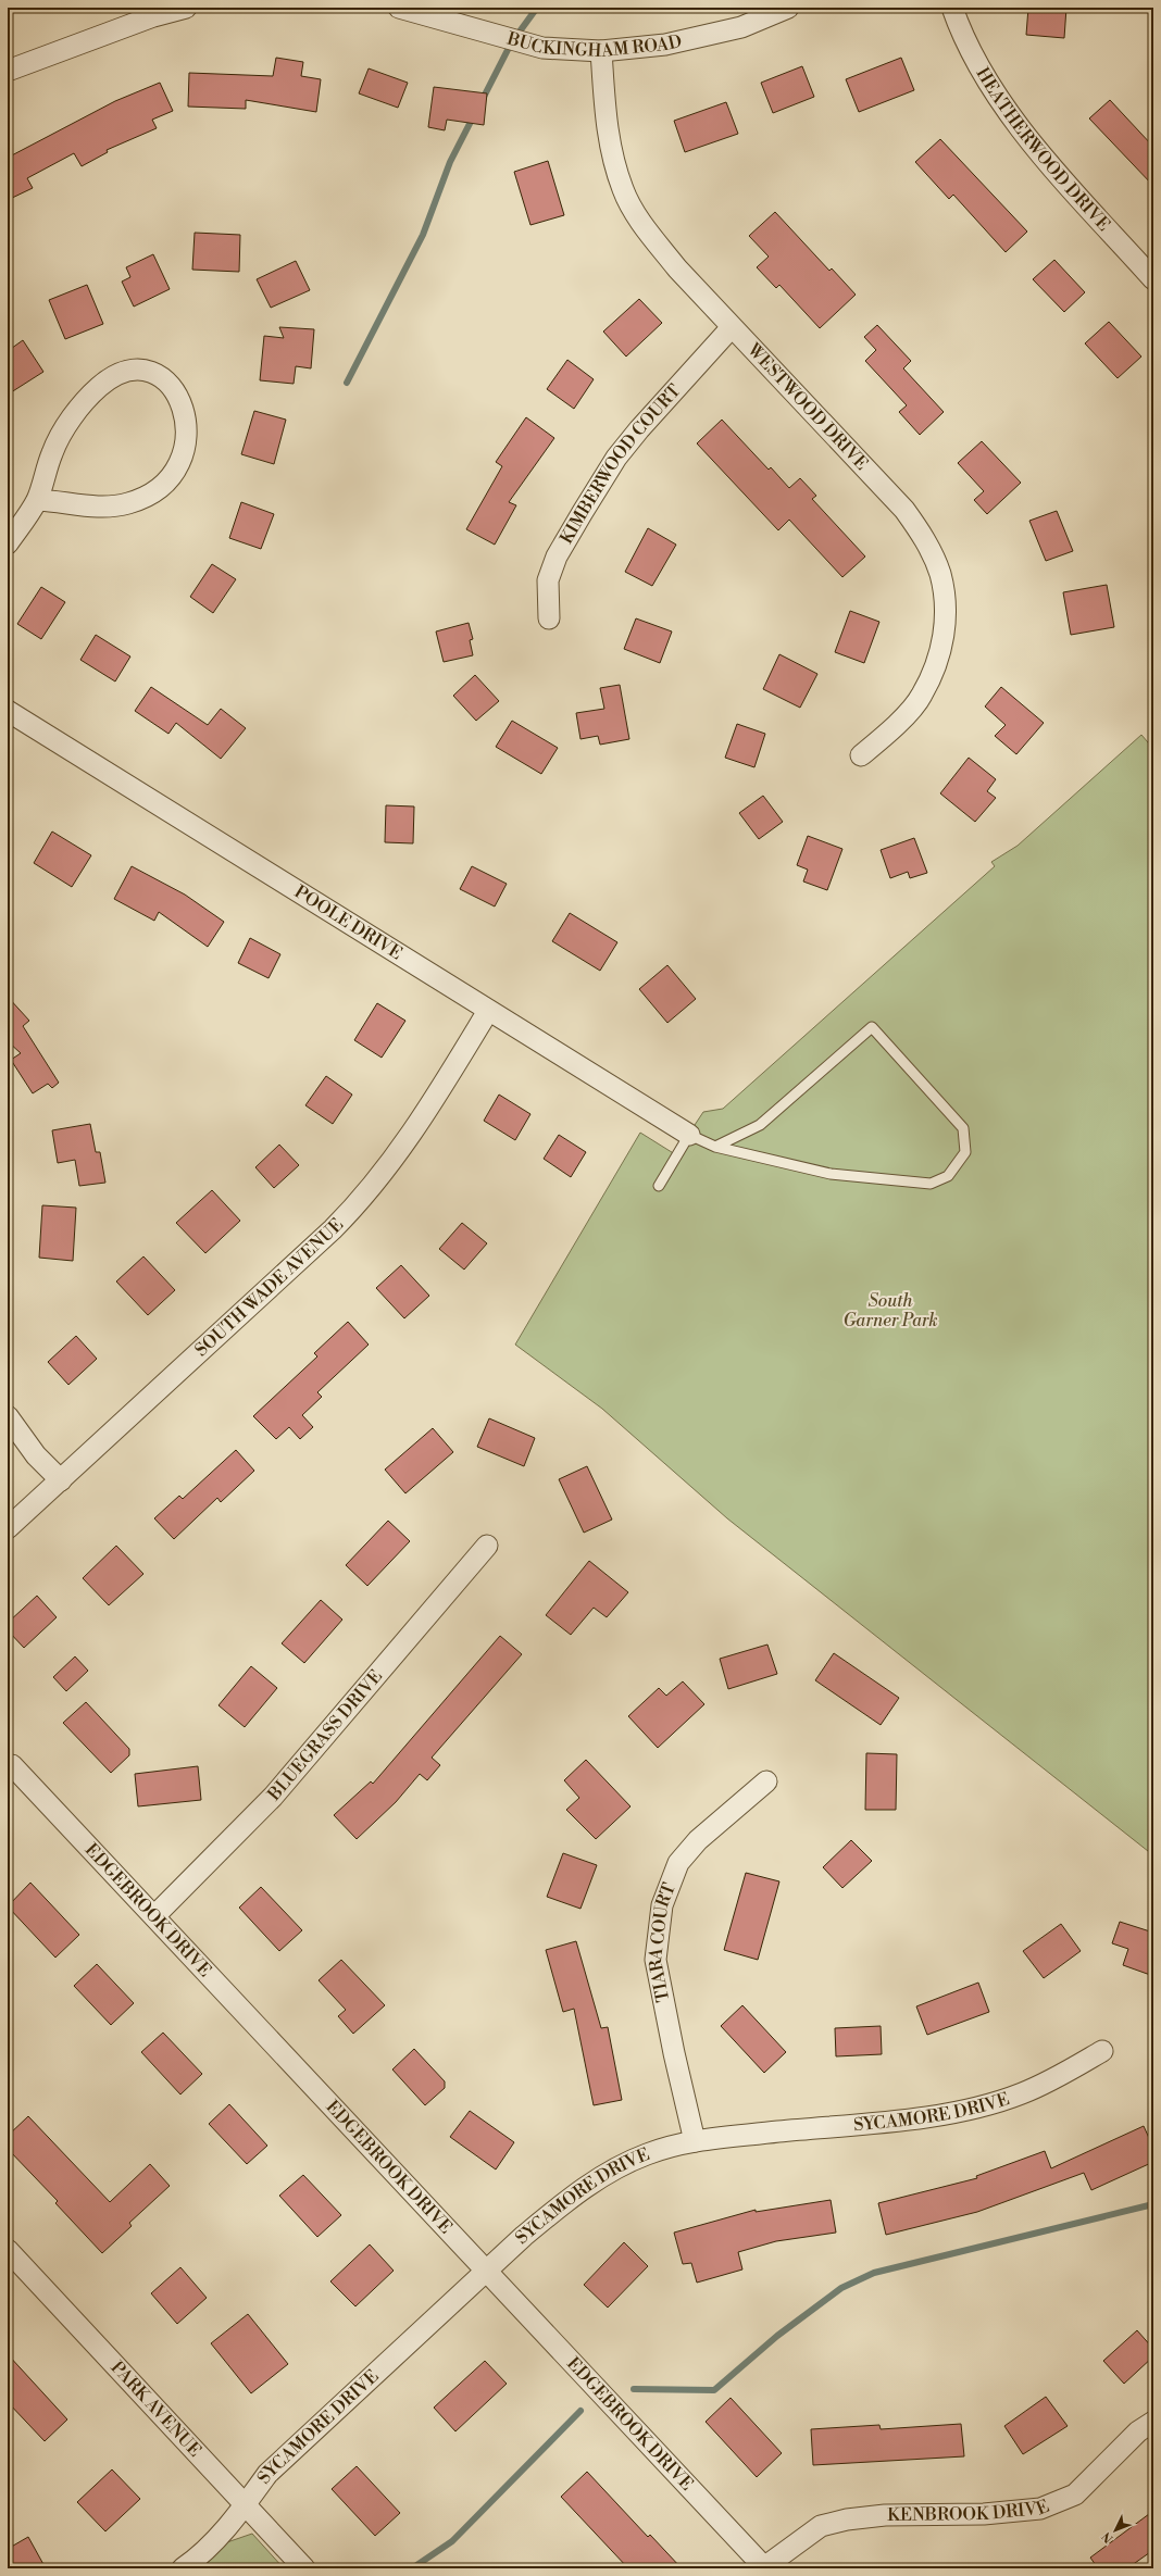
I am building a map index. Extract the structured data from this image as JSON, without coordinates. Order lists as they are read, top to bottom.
{
  "streets": {
    "street": [
      "BUCKINGHAM ROAD",
      "HEATHERWOOD DRIVE",
      "WESTWOOD DRIVE",
      "KIMBERWOOD COURT",
      "POOLE DRIVE",
      "SOUTH WADE AVENUE",
      "BLUEGRASS DRIVE",
      "EDGEBROOK DRIVE",
      "TIARA COURT",
      "SYCAMORE DRIVE",
      "PARK AVENUE",
      "KENBROOK DRIVE"
    ]
  },
  "crossings": [
    ["BUCKINGHAM ROAD", "WESTWOOD DRIVE"],
    ["WESTWOOD DRIVE", "KIMBERWOOD COURT"],
    ["POOLE DRIVE", "SOUTH WADE AVENUE"],
    ["BLUEGRASS DRIVE", "EDGEBROOK DRIVE"],
    ["EDGEBROOK DRIVE", "SYCAMORE DRIVE"],
    ["EDGEBROOK DRIVE", "KENBROOK DRIVE"],
    ["TIARA COURT", "SYCAMORE DRIVE"],
    ["SYCAMORE DRIVE", "PARK AVENUE"]
  ],
  "parks": ["South Garner Park"],
  "north": "bottom left"
}
